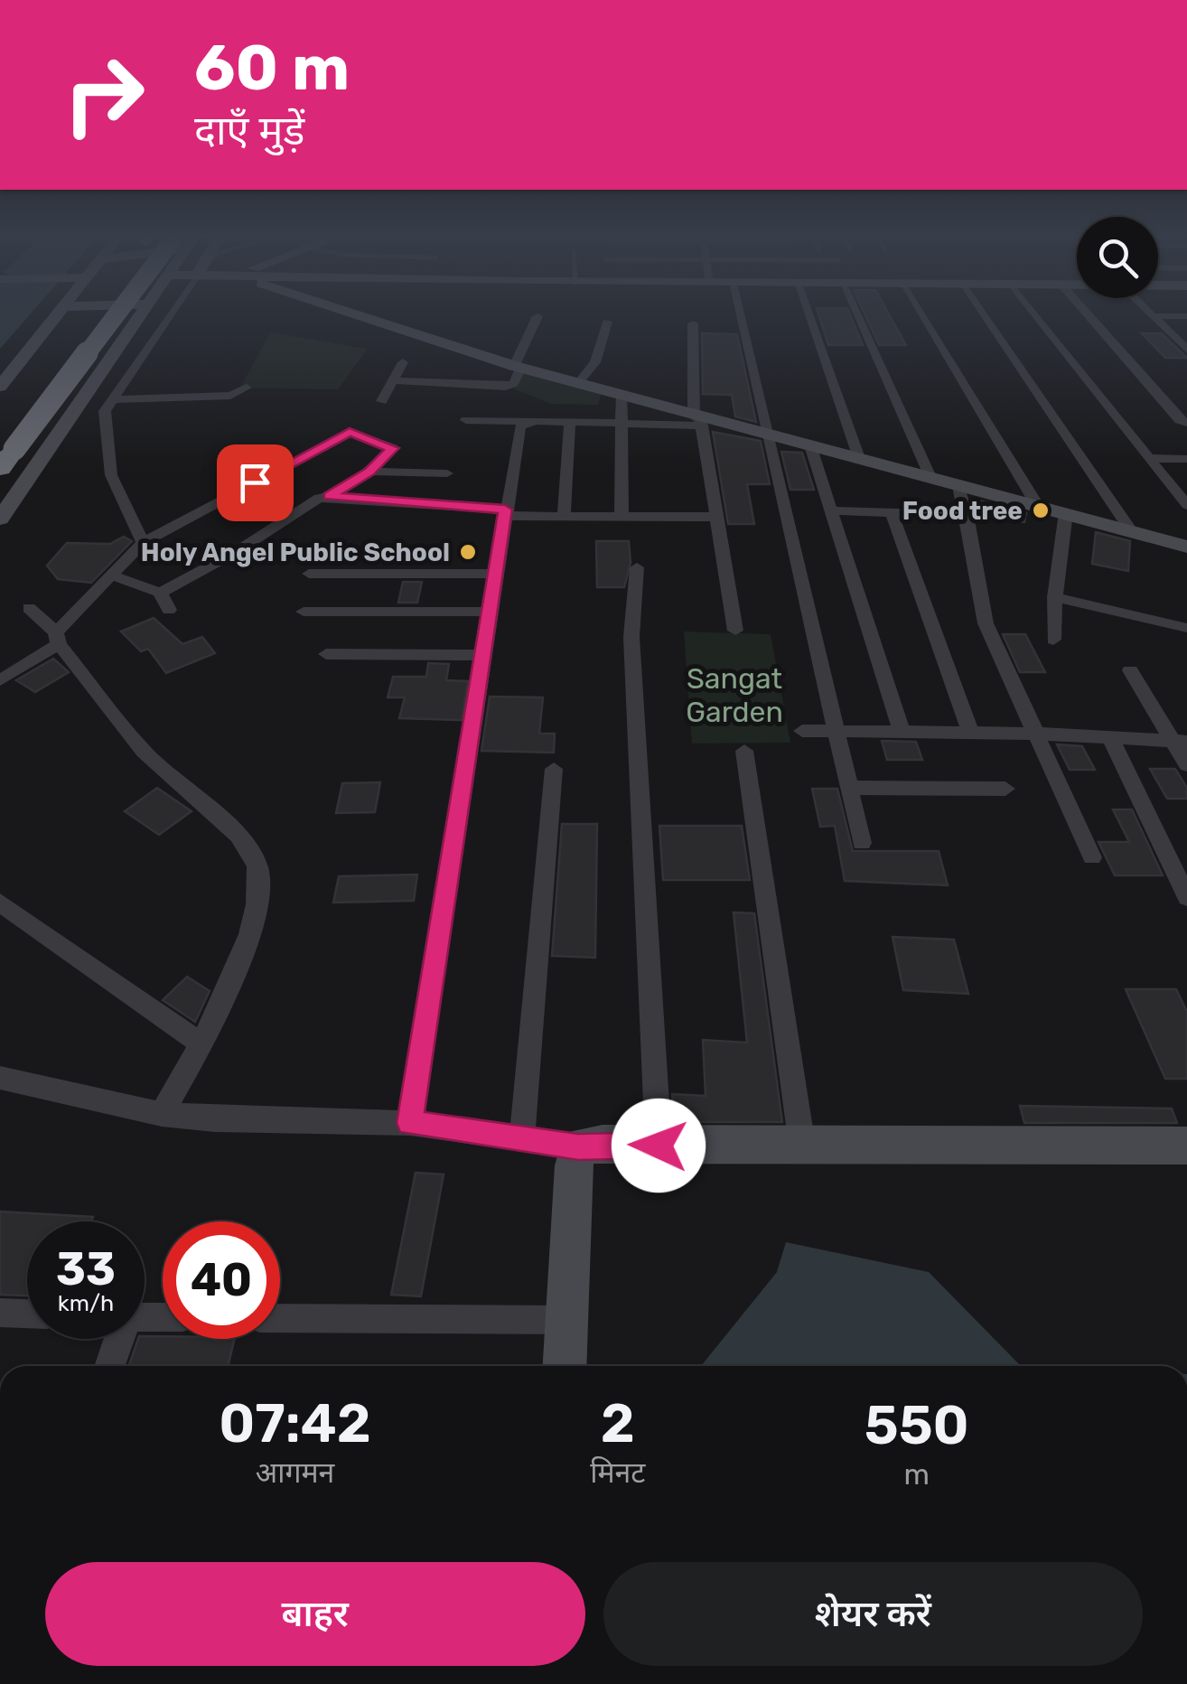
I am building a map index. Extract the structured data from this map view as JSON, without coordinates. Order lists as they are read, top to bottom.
{
  "parks": ["Sangat Garden"],
  "places": ["Food tree", "Holy Angel Public School"],
  "page": {
    "turn": ["60 m", "दाएँ मुड़ें"],
    "speed": "33 km/h",
    "limit": "40",
    "eta": [
      "07:42",
      "आगमन",
      "2",
      "मिनट",
      "550",
      "m"
    ],
    "buttons": ["बाहर", "शेयर करें"]
  }
}
